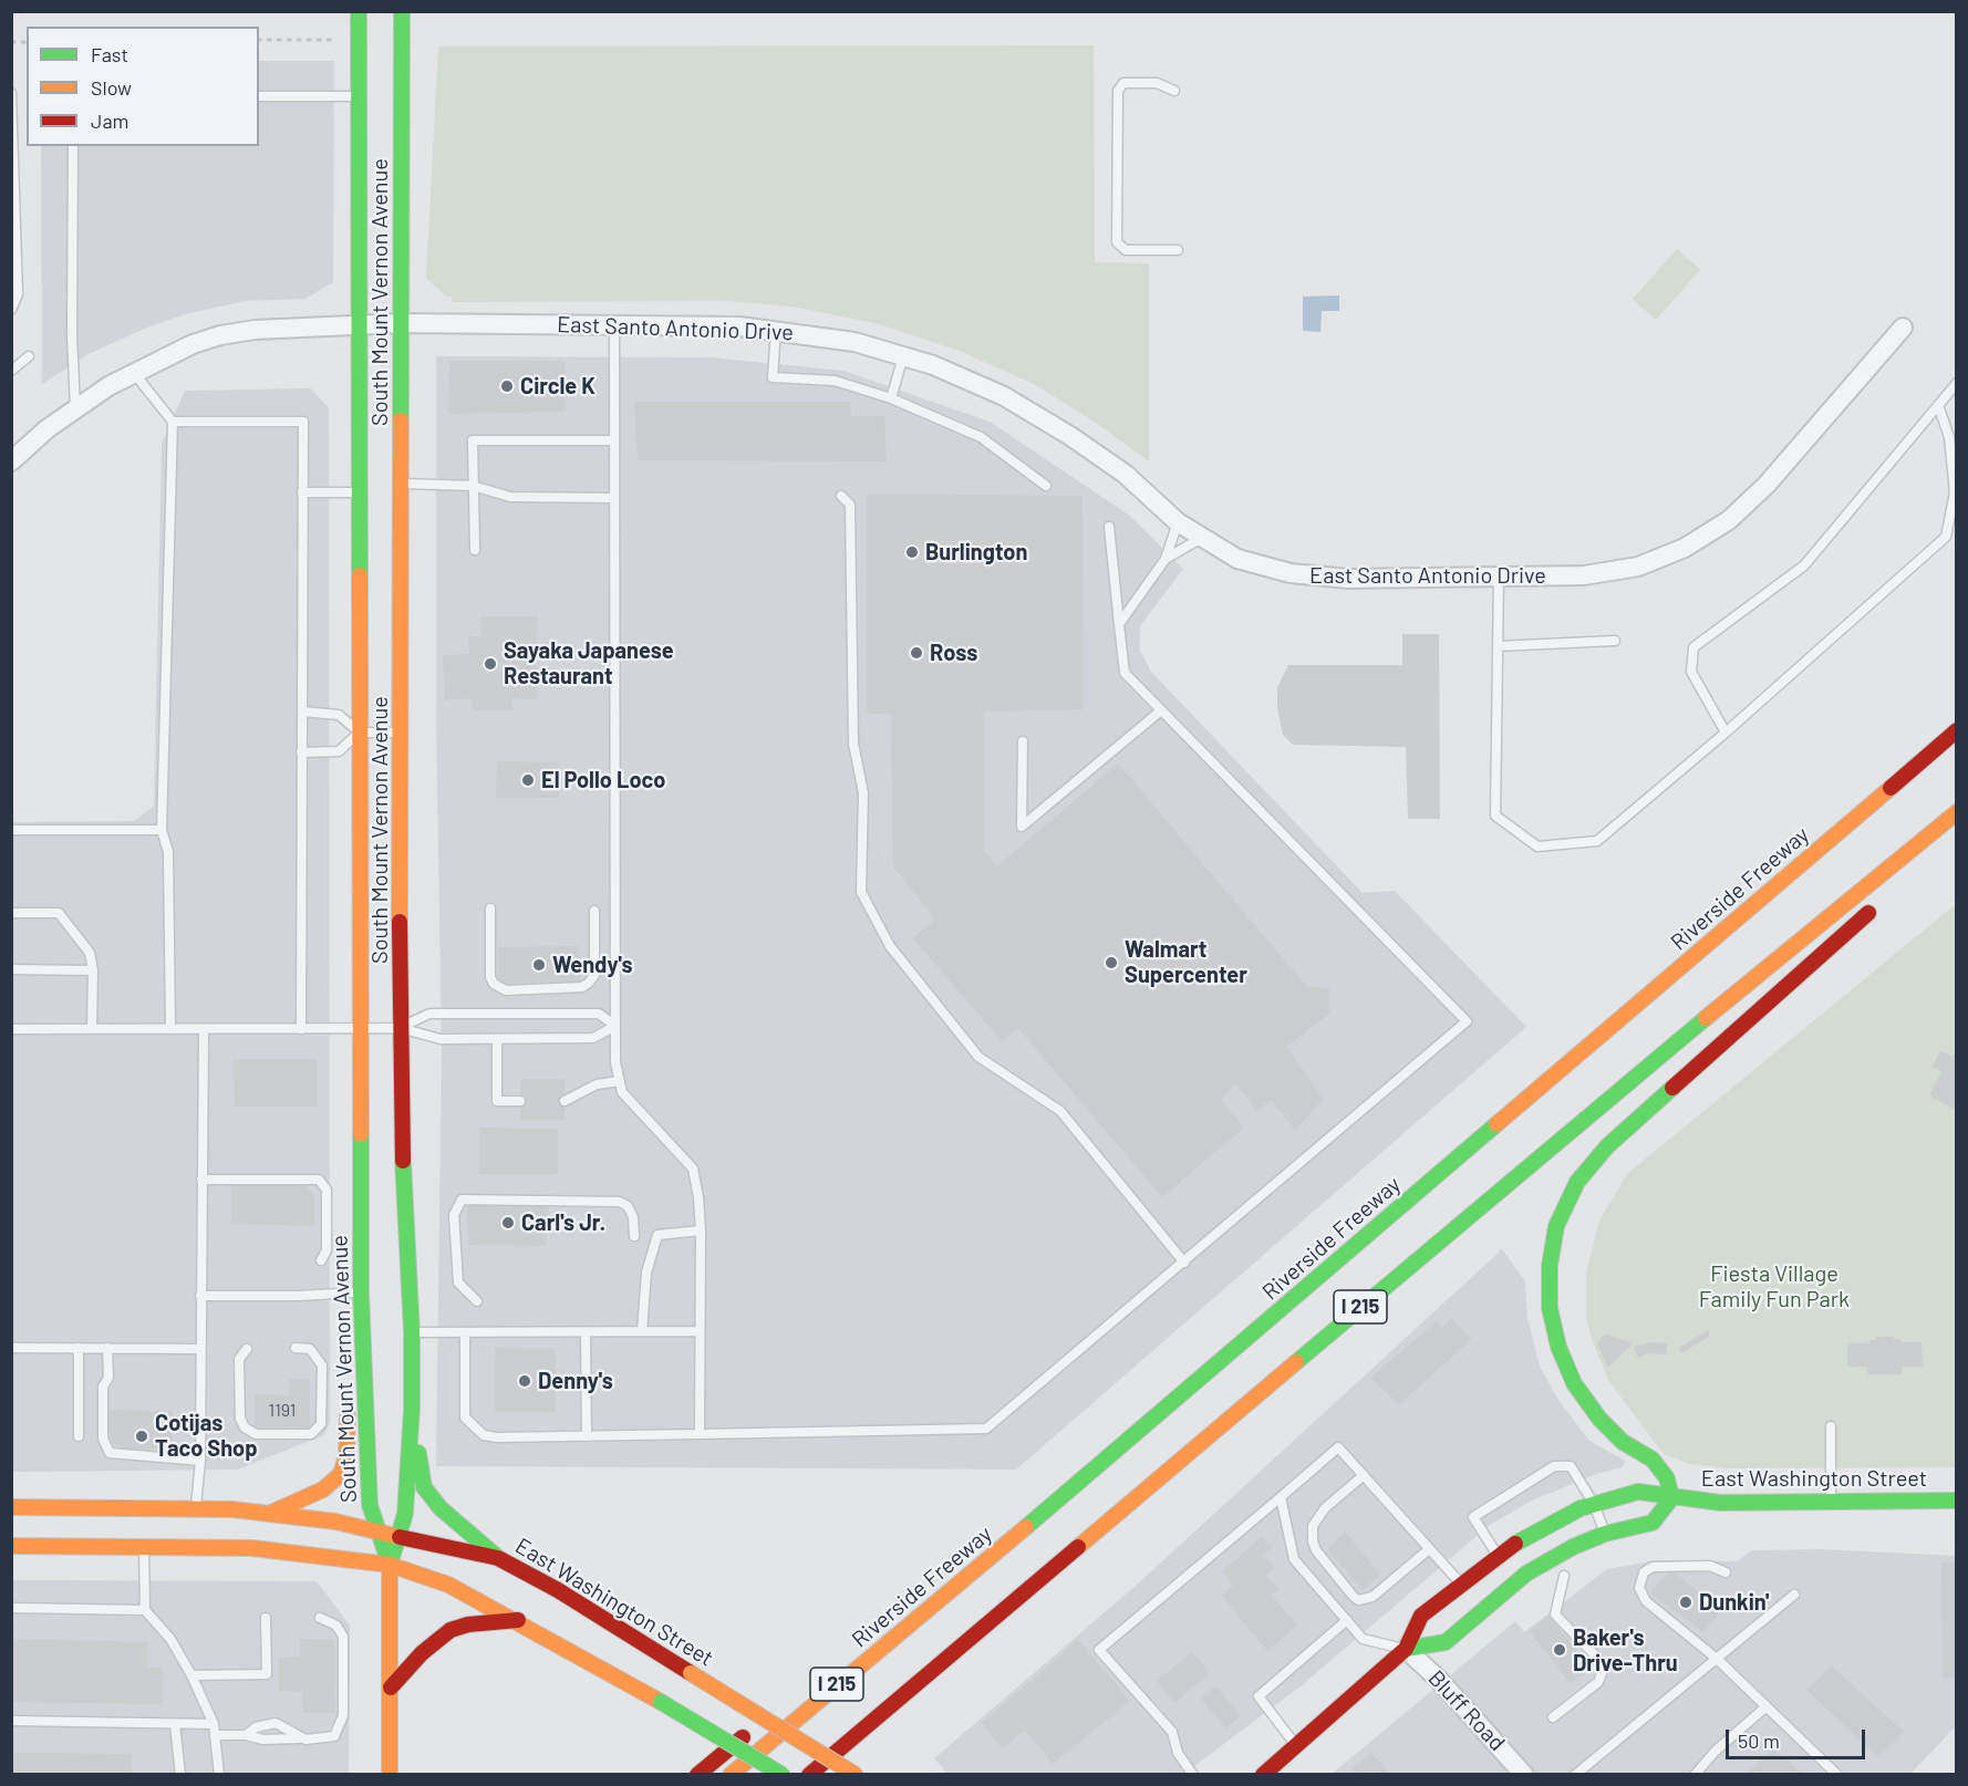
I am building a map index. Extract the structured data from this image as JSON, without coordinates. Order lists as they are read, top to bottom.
{
  "streets": {
    "main road": [
      "South Mount Vernon Avenue",
      "Riverside Freeway",
      "I 215",
      "East Washington Street"
    ],
    "street": ["East Santo Antonio Drive", "Bluff Road"]
  },
  "crossings": [
    ["South Mount Vernon Avenue", "East Santo Antonio Drive"],
    ["South Mount Vernon Avenue", "East Washington Street"],
    ["East Washington Street", "Bluff Road"]
  ],
  "parks": ["Fiesta Village Family Fun Park"],
  "places": [
    "Circle K",
    "Burlington",
    "Ross",
    "Sayaka Japanese Restaurant",
    "El Pollo Loco",
    "Walmart Supercenter",
    "Wendy's",
    "Carl's Jr.",
    "Denny's",
    "Cotijas Taco Shop",
    "Dunkin'",
    "Baker's Drive-Thru"
  ],
  "house_numbers": ["1191"],
  "legend": ["Fast", "Slow", "Jam"],
  "scale_bar": "50 m"
}
